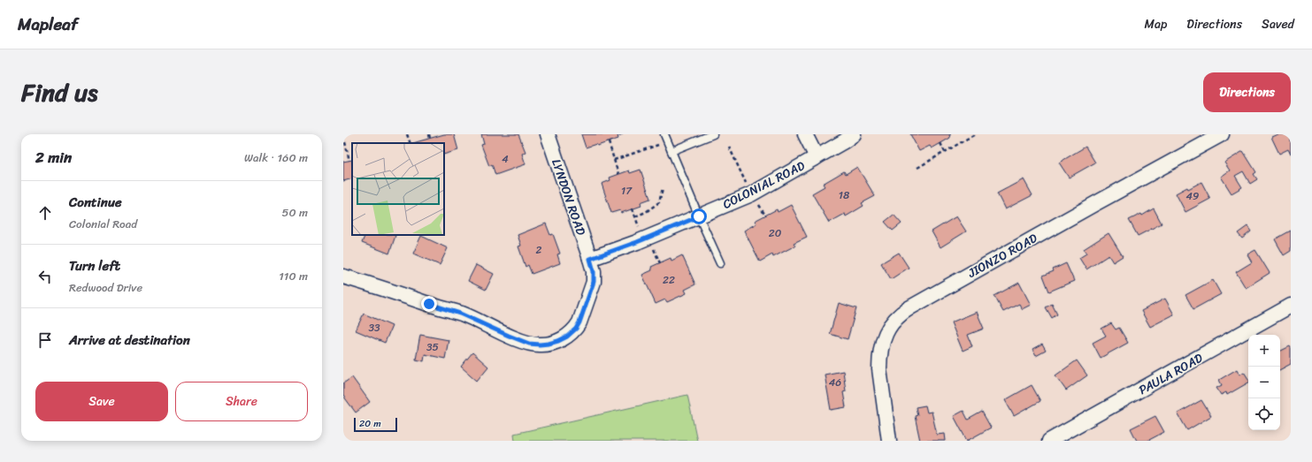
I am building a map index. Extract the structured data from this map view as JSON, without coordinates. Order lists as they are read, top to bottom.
{
  "streets": {
    "street": [
      "COLONIAL ROAD",
      "LYNDON ROAD",
      "JIONZO ROAD",
      "PAULA ROAD"
    ]
  },
  "crossings": [
    ["COLONIAL ROAD", "LYNDON ROAD"]
  ],
  "house_numbers": [
    "4",
    "17",
    "18",
    "49",
    "20",
    "2",
    "22",
    "33",
    "35",
    "46"
  ],
  "scale_bar": "20 m",
  "page": {
    "header": "Mapleaf",
    "nav": ["Map", "Directions", "Saved"],
    "title": "Find us",
    "buttons": [
      "Directions",
      ["Save", "Share"]
    ],
    "heading": ["2 min", "Walk · 160 m"],
    "list": [
      ["Continue", "Colonial Road", "50 m"],
      ["Turn left", "Redwood Drive", "110 m"],
      "Arrive at destination"
    ],
    "map_buttons": ["+", "−"],
    "scale": "20 m"
  }
}
